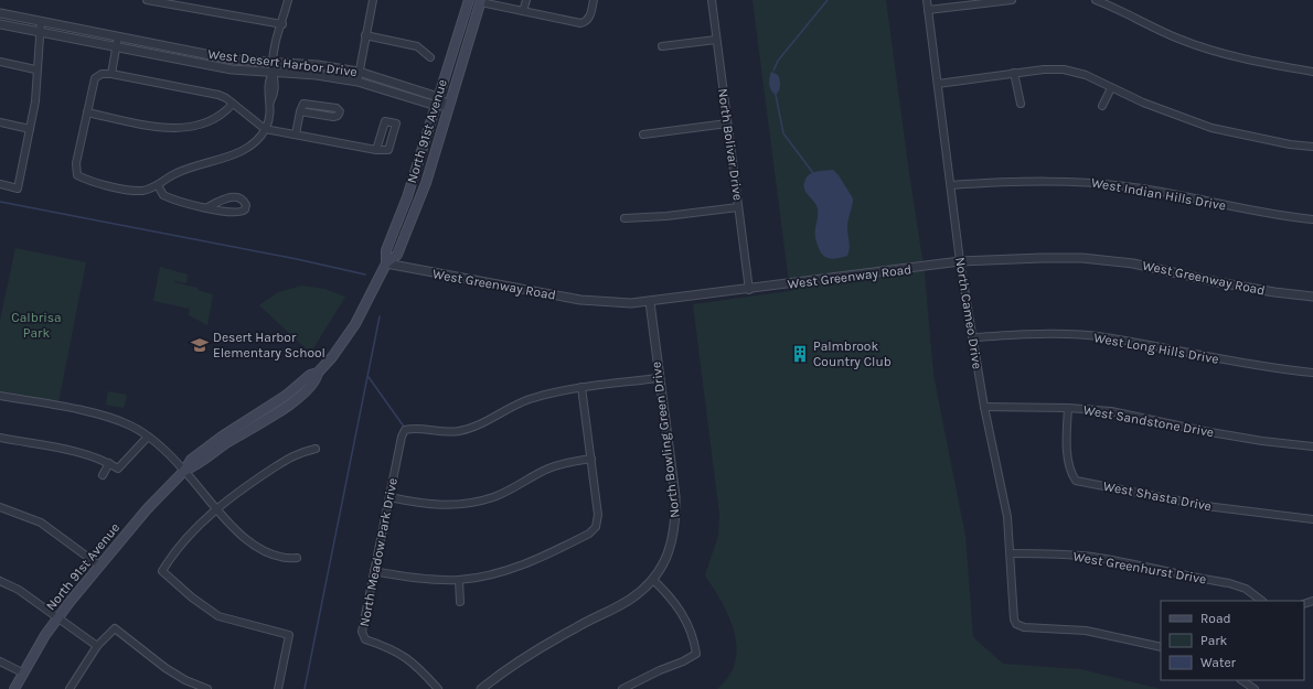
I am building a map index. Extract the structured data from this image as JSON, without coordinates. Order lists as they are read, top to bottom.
{
  "streets": {
    "main road": ["North 91st Avenue"],
    "street": [
      "West Desert Harbor Drive",
      "North Bolivar Drive",
      "West Indian Hills Drive",
      "West Greenway Road",
      "North Cameo Drive",
      "West Long Hills Drive",
      "West Sandstone Drive",
      "North Bowling Green Drive",
      "West Shasta Drive",
      "North Meadow Park Drive",
      "West Greenhurst Drive"
    ]
  },
  "crossings": [
    ["West Desert Harbor Drive", "North 91st Avenue"],
    ["North 91st Avenue", "West Greenway Road"],
    ["North Bolivar Drive", "West Greenway Road"],
    ["West Indian Hills Drive", "North Cameo Drive"],
    ["West Greenway Road", "North Cameo Drive"],
    ["West Greenway Road", "North Bowling Green Drive"],
    ["North Cameo Drive", "West Long Hills Drive"],
    ["North Cameo Drive", "West Sandstone Drive"],
    ["North Cameo Drive", "West Greenhurst Drive"],
    ["West Sandstone Drive", "West Shasta Drive"]
  ],
  "parks": ["Calbrisa Park"],
  "places": {
    "school or university": ["Desert Harbor Elementary School"],
    "building": ["Palmbrook Country Club"]
  },
  "legend": ["Road", "Park", "Water"]
}
